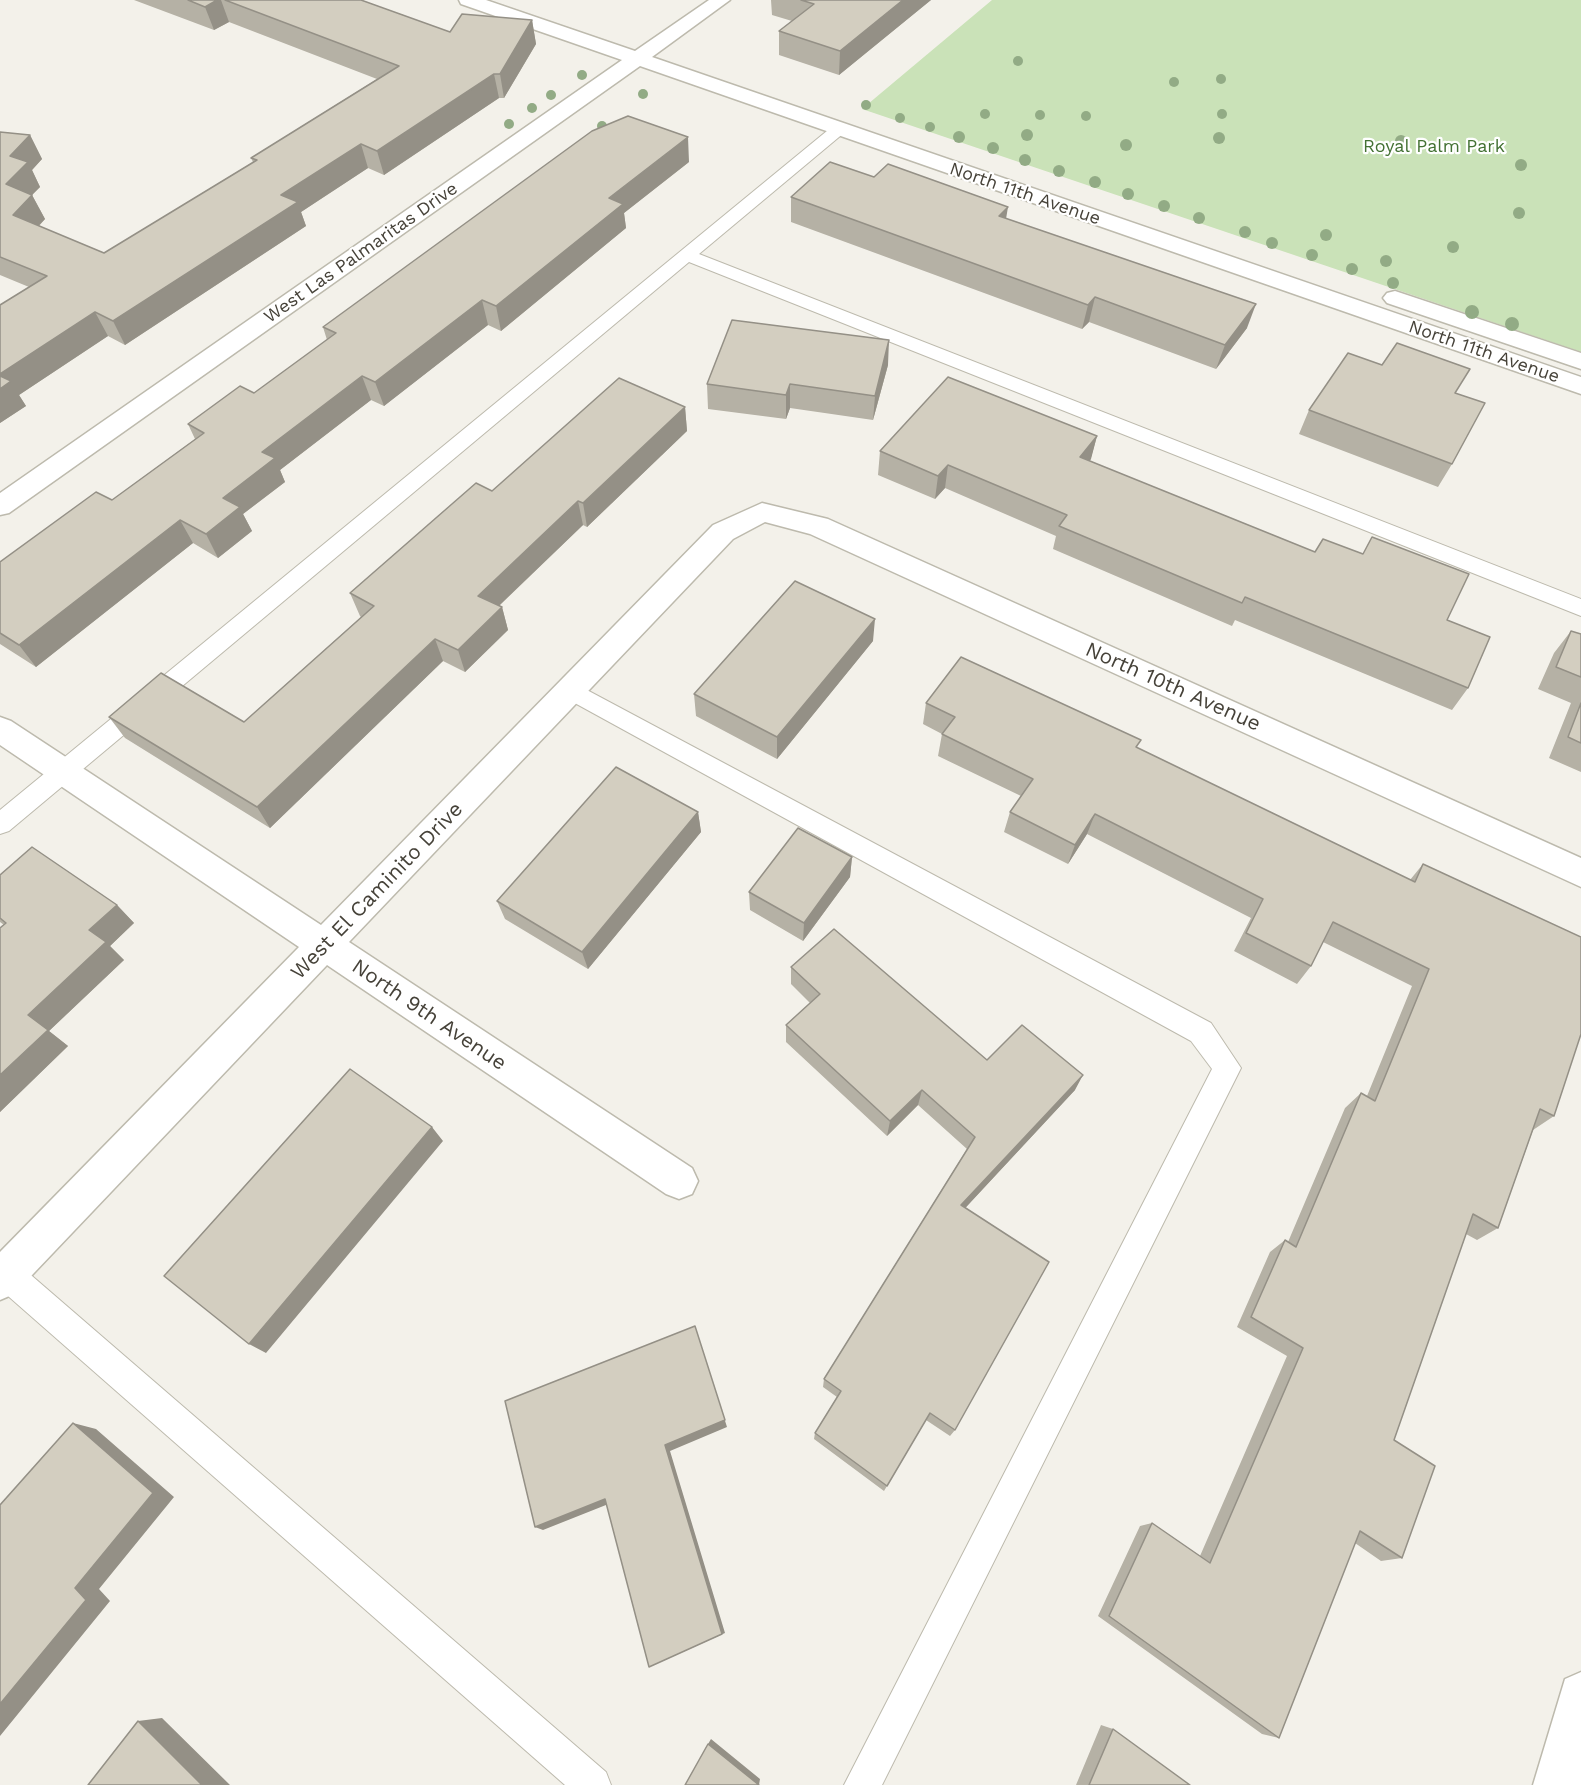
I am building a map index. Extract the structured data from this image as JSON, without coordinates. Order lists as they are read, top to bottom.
{
  "streets": {
    "street": [
      "North 11th Avenue",
      "West Las Palmaritas Drive",
      "North 10th Avenue",
      "West El Caminito Drive",
      "North 9th Avenue"
    ]
  },
  "crossings": [
    ["North 11th Avenue", "West Las Palmaritas Drive"],
    ["North 10th Avenue", "West El Caminito Drive"],
    ["West El Caminito Drive", "North 9th Avenue"]
  ],
  "parks": ["Royal Palm Park"]
}
